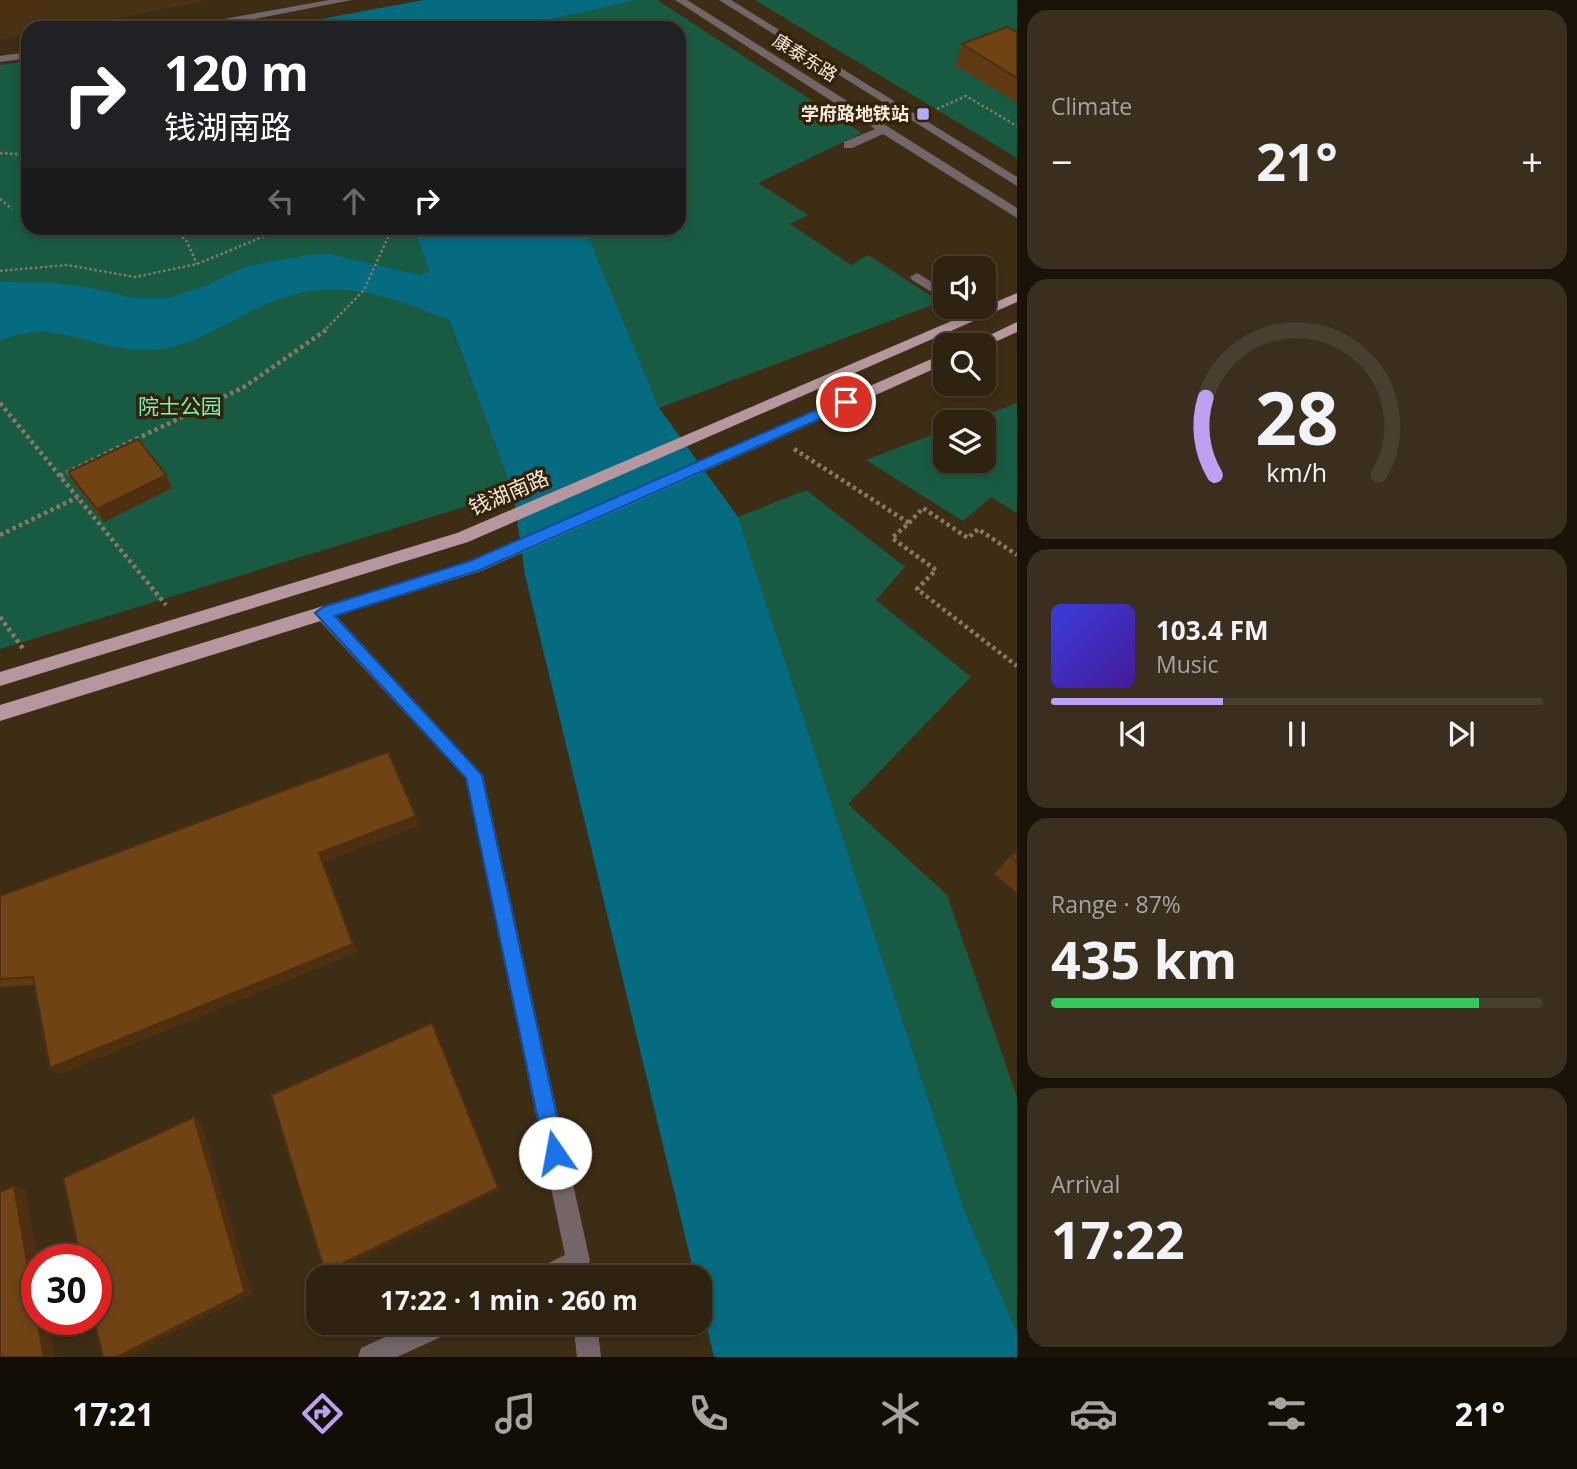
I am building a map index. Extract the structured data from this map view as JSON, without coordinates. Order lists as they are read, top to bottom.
{
  "streets": {
    "main road": ["钱湖南路"],
    "street": ["康泰东路"]
  },
  "parks": ["院士公园"],
  "places": {
    "transit": ["学府路地铁站"]
  },
  "page": {
    "tile": [
      "Climate",
      ["Range · 87%", "435 km"],
      ["Arrival", "17:22"]
    ],
    "turn": ["120 m", "钱湖南路"],
    "heat": ["−", "21°", "+"],
    "song": ["103.4 FM", "Music"],
    "limit": "30",
    "trip": "17:22 · 1 min · 260 m",
    "tabs": ["17:21", "21°"],
    "gauge": ["28", "km/h"]
  }
}
